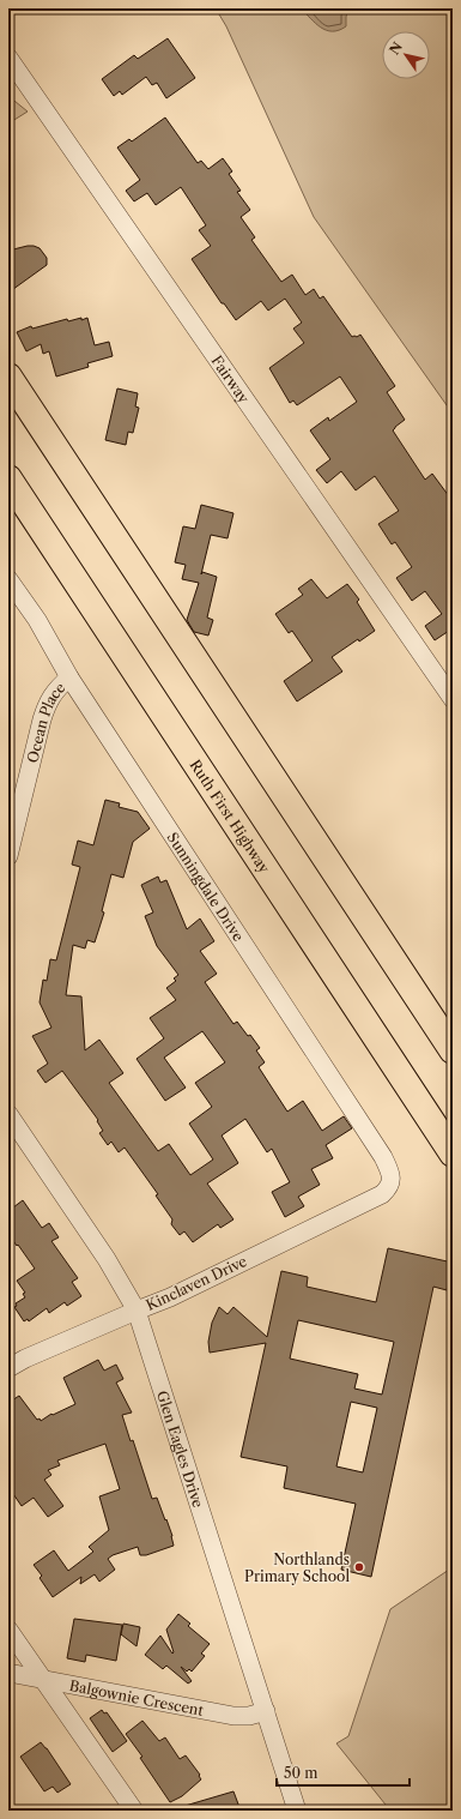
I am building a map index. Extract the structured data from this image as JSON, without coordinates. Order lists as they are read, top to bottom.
{
  "streets": {
    "highway": ["Ruth First Highway"],
    "street": [
      "Fairway",
      "Ocean Place",
      "Sunningdale Drive",
      "Kinclaven Drive",
      "Glen Eagles Drive",
      "Balgownie Crescent"
    ]
  },
  "crossings": [
    ["Ocean Place", "Sunningdale Drive"],
    ["Sunningdale Drive", "Kinclaven Drive"],
    ["Kinclaven Drive", "Glen Eagles Drive"],
    ["Glen Eagles Drive", "Balgownie Crescent"]
  ],
  "places": ["Northlands Primary School"],
  "scale_bar": "50 m",
  "north": "top left"
}
